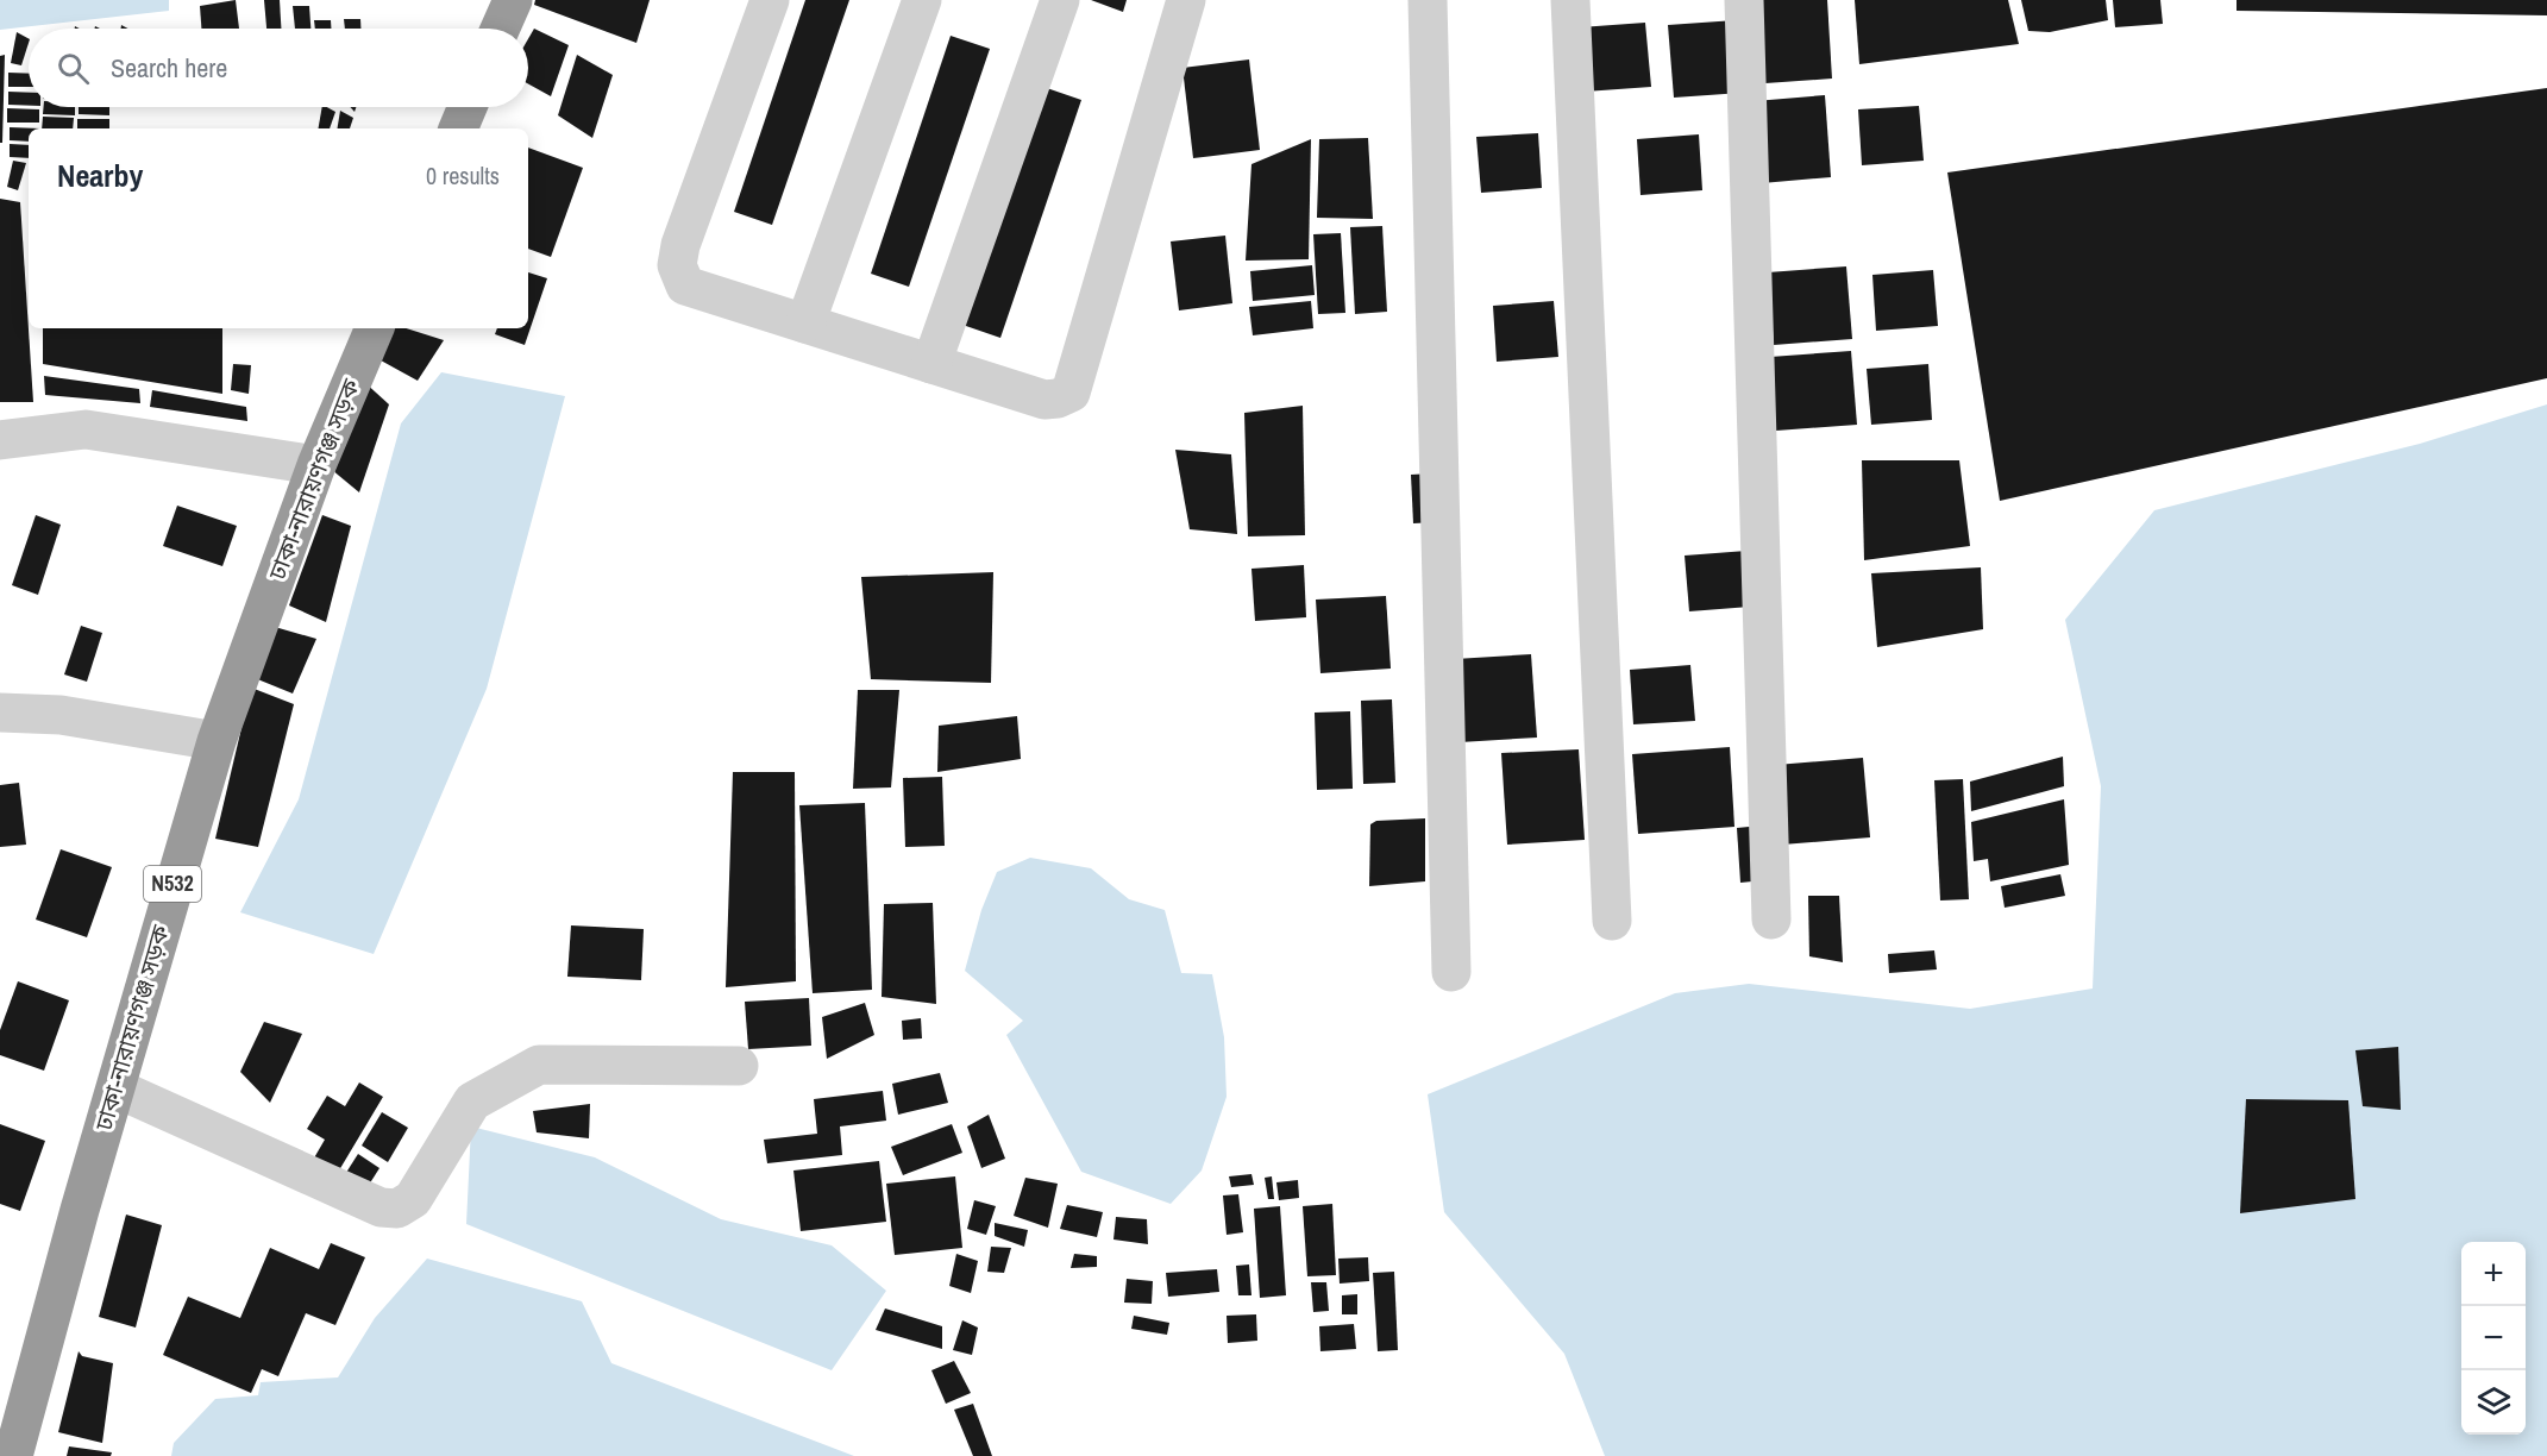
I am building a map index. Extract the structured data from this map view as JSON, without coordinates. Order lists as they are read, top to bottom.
{
  "streets": {
    "highway": ["ঢাকা-নারায়ণগঞ্জ সড়ক", "N532"]
  },
  "page": {
    "search": "Search here",
    "heading": ["Nearby", "0 results"],
    "map_buttons": ["+", "−"]
  }
}
